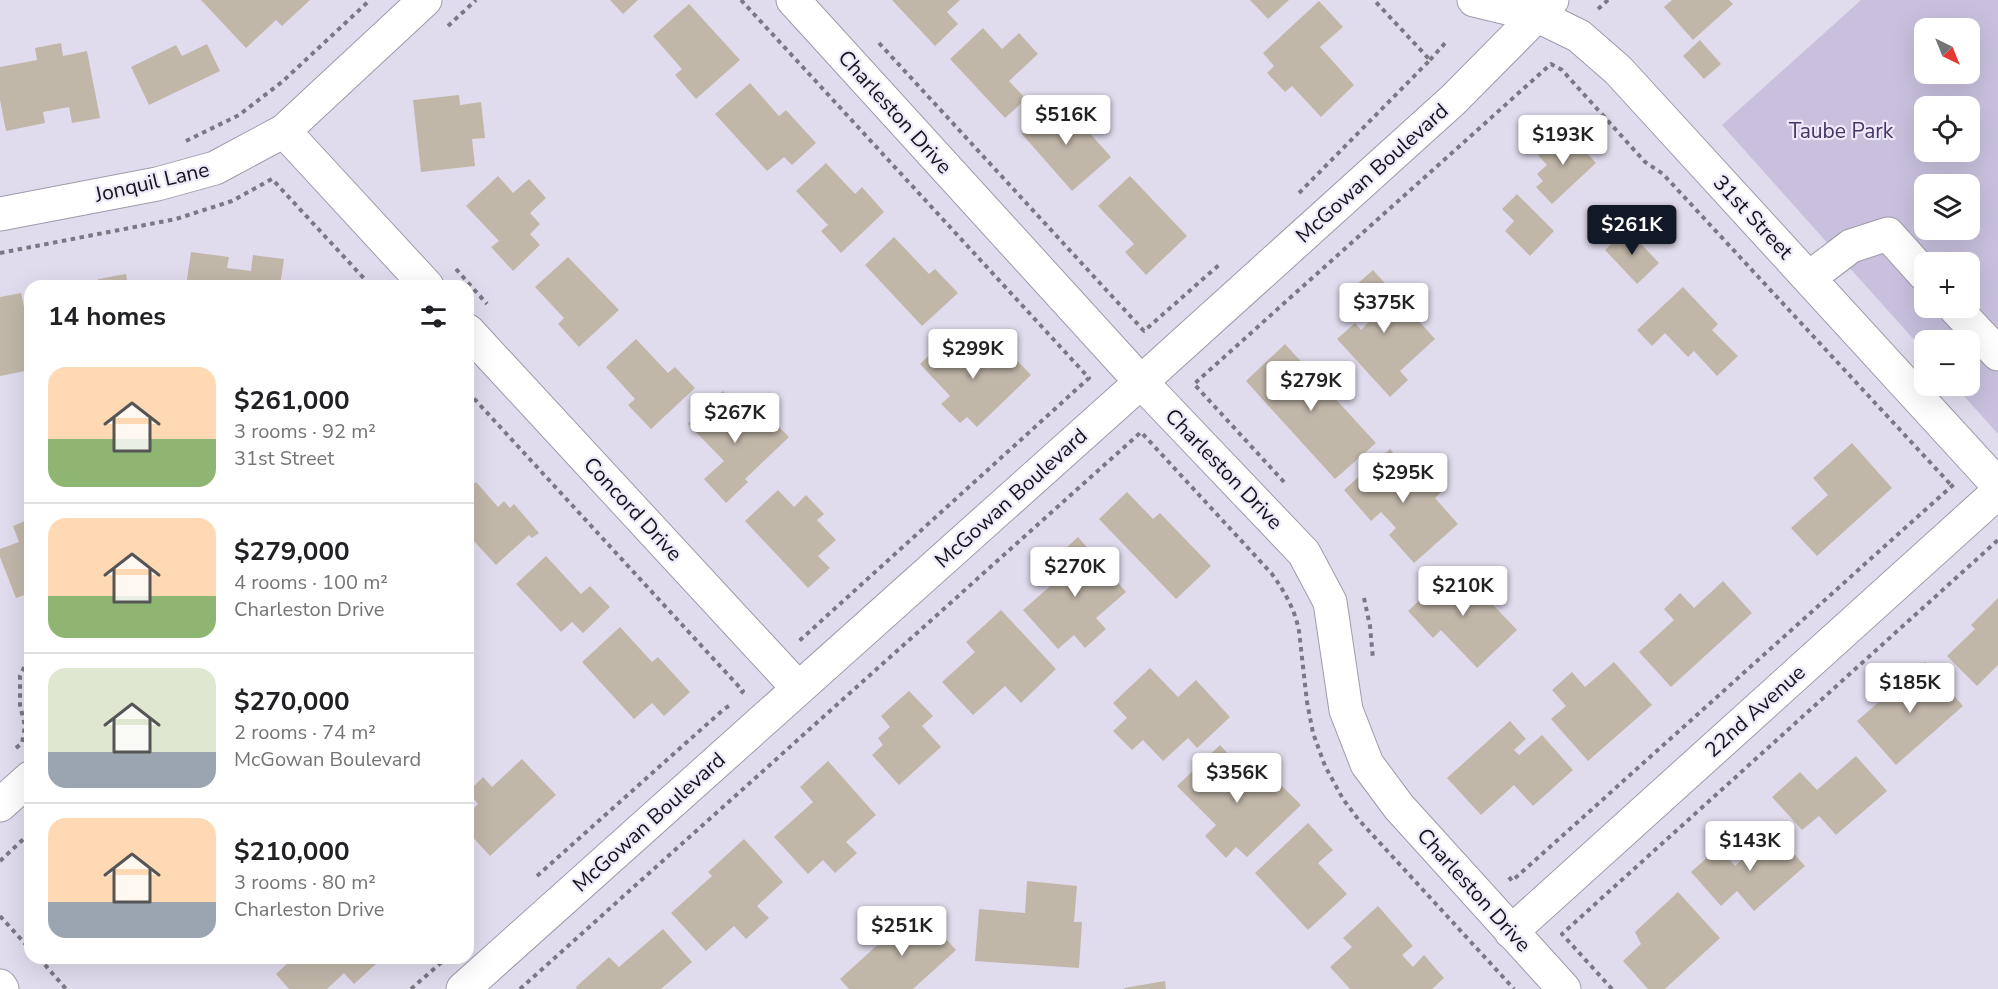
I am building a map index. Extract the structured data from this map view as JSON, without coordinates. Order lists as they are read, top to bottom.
{
  "streets": {
    "street": [
      "Charleston Drive",
      "McGowan Boulevard",
      "Jonquil Lane",
      "31st Street",
      "Concord Drive",
      "22nd Avenue"
    ]
  },
  "crossings": [
    ["Charleston Drive", "McGowan Boulevard"],
    ["Charleston Drive", "22nd Avenue"],
    ["McGowan Boulevard", "31st Street"],
    ["McGowan Boulevard", "Concord Drive"]
  ],
  "parks": ["Taube Park"],
  "north": "bottom right",
  "page": {
    "map_buttons": ["+", "−"],
    "price": [
      "$516K",
      "$193K",
      "$261K",
      "$375K",
      "$299K",
      "$279K",
      "$267K",
      "$295K",
      "$270K",
      "$210K",
      "$185K",
      "$356K",
      "$143K",
      "$251K"
    ],
    "heading": "14 homes",
    "list": [
      {
        "name": "$261,000",
        "note": "3 rooms · 92 m² · 31st Street"
      },
      {
        "name": "$279,000",
        "note": "4 rooms · 100 m² · Charleston Drive"
      },
      {
        "name": "$270,000",
        "note": "2 rooms · 74 m² · McGowan Boulevard"
      },
      {
        "name": "$210,000",
        "note": "3 rooms · 80 m² · Charleston Drive"
      }
    ]
  }
}
